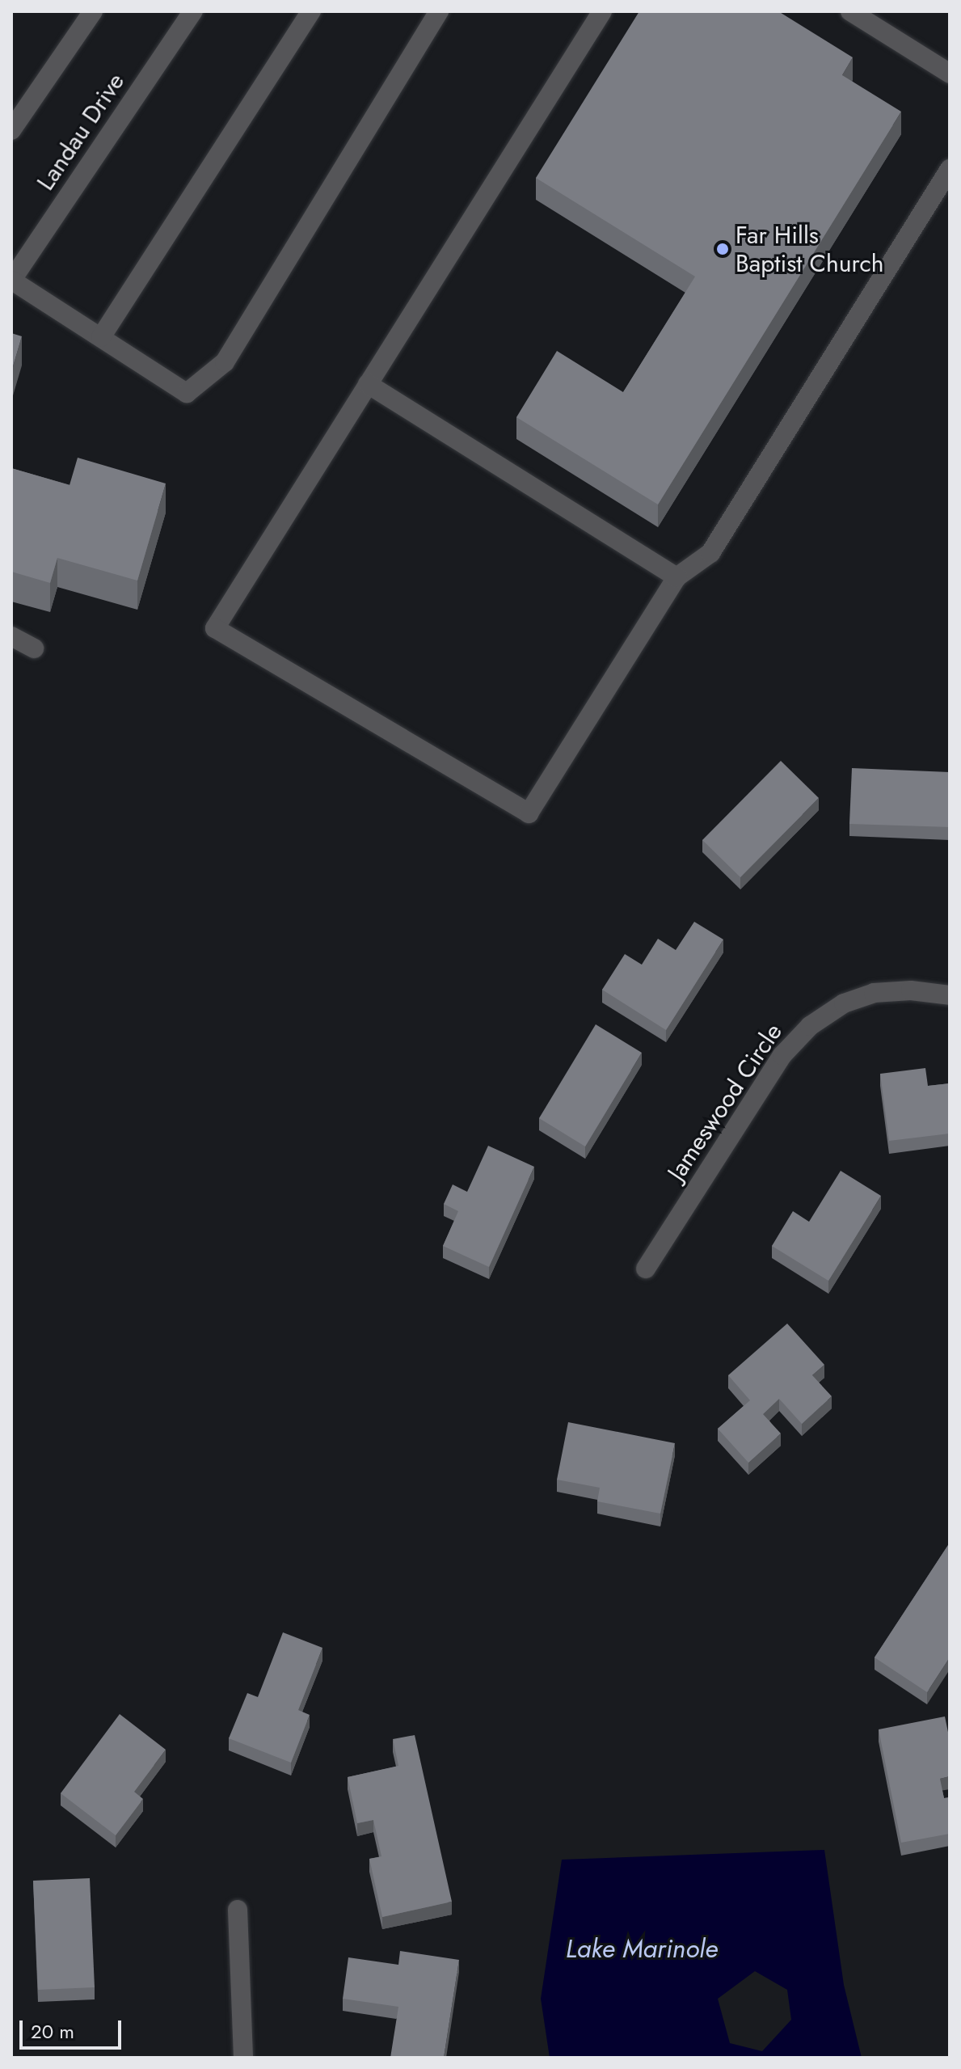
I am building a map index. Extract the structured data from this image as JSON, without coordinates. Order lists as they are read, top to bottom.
{
  "streets": {
    "street": ["Landau Drive", "Jameswood Circle"]
  },
  "water": ["Lake Marinole"],
  "places": ["Far Hills Baptist Church"],
  "scale_bar": "20 m"
}
